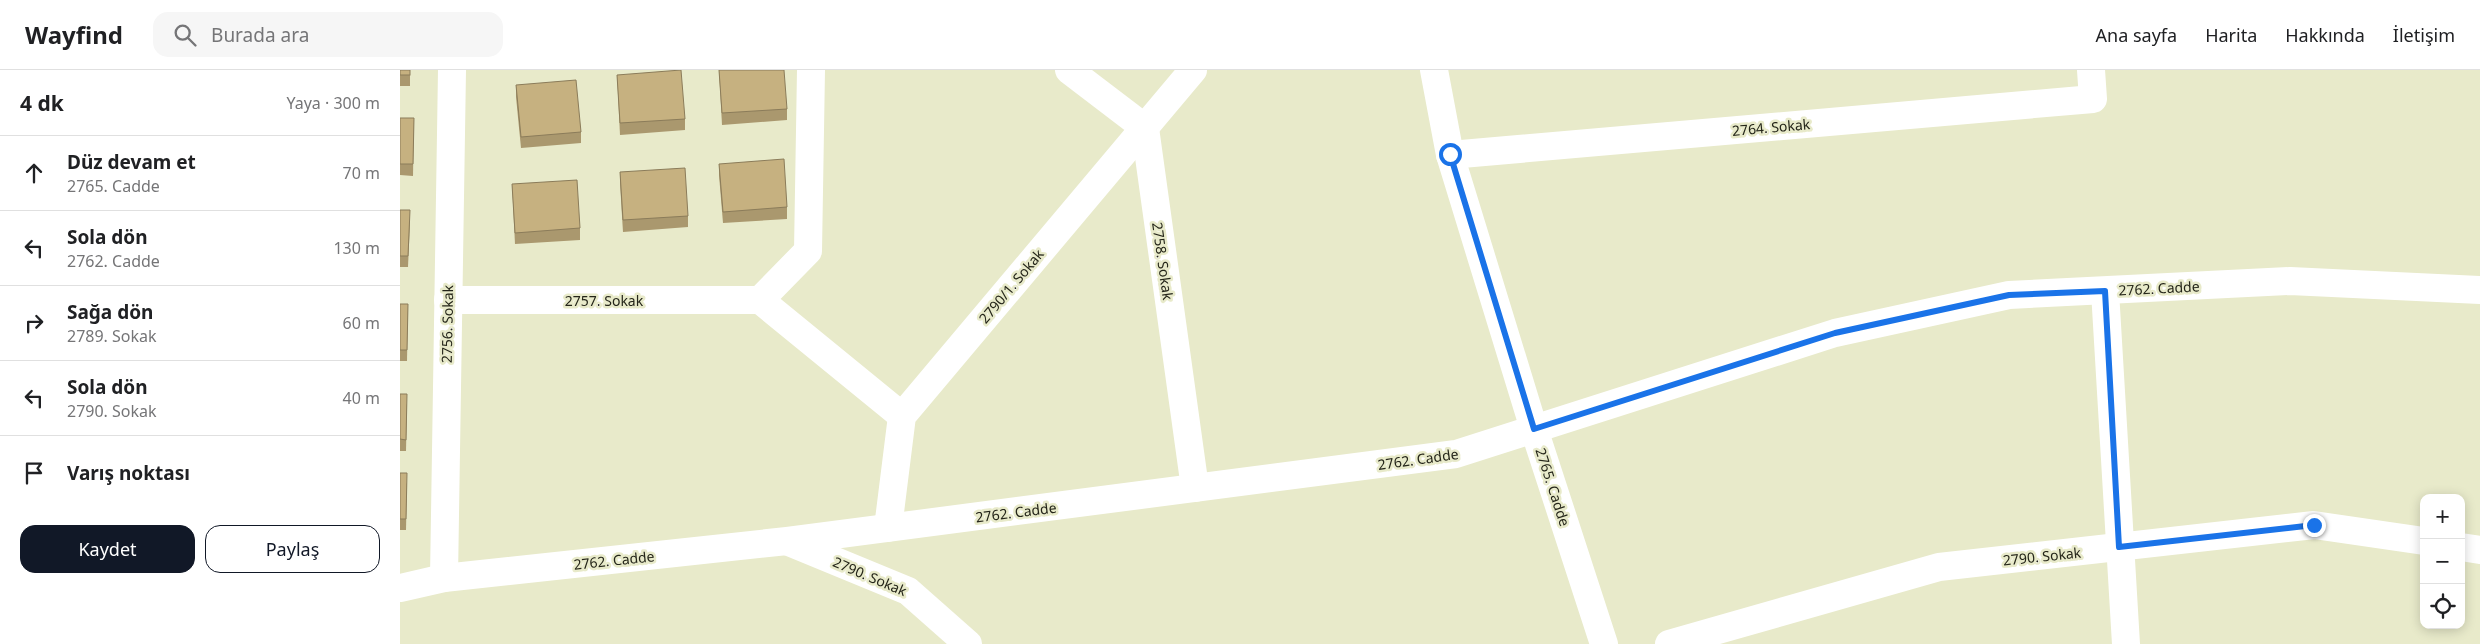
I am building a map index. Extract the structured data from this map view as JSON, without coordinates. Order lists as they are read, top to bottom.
{
  "streets": {
    "street": [
      "2764. Sokak",
      "2758. Sokak",
      "2790/1. Sokak",
      "2762. Cadde",
      "2757. Sokak",
      "2756. Sokak",
      "2765. Cadde",
      "2790. Sokak"
    ]
  },
  "crossings": [
    ["2764. Sokak", "2765. Cadde"],
    ["2758. Sokak", "2790/1. Sokak"],
    ["2758. Sokak", "2762. Cadde"],
    ["2762. Cadde", "2756. Sokak"],
    ["2762. Cadde", "2765. Cadde"],
    ["2762. Cadde", "2790. Sokak"],
    ["2757. Sokak", "2756. Sokak"]
  ],
  "page": {
    "header": "Wayfind",
    "search": "Burada ara",
    "nav": [
      "Ana sayfa",
      "Harita",
      "Hakkında",
      "İletişim"
    ],
    "heading": ["4 dk", "Yaya · 300 m"],
    "list": [
      ["Düz devam et", "2765. Cadde", "70 m"],
      ["Sola dön", "2762. Cadde", "130 m"],
      ["Sağa dön", "2789. Sokak", "60 m"],
      ["Sola dön", "2790. Sokak", "40 m"],
      "Varış noktası"
    ],
    "map_buttons": ["+", "−"],
    "buttons": ["Kaydet", "Paylaş"]
  }
}
